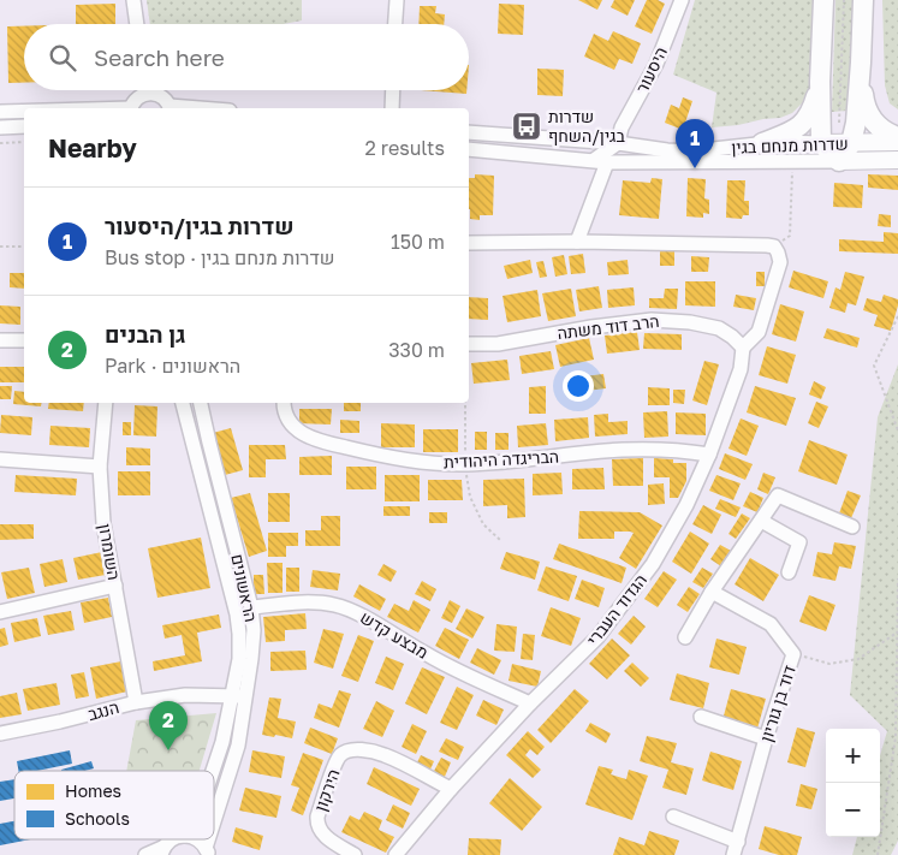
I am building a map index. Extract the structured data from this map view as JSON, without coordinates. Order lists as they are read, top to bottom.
{
  "streets": {
    "main road": ["שדרות מנחם בגין"],
    "street": [
      "היסעור",
      "הרב דוד משתה",
      "הבריגדה היהודית",
      "השומרון",
      "הראשונים",
      "הגדוד העברי",
      "מבצע קדש",
      "דוד בן גוריון",
      "הנגב",
      "הירקון"
    ]
  },
  "crossings": [
    ["היסעור", "שדרות מנחם בגין"],
    ["הרב דוד משתה", "הגדוד העברי"],
    ["הבריגדה היהודית", "הגדוד העברי"],
    ["השומרון", "הנגב"],
    ["הראשונים", "מבצע קדש"],
    ["הראשונים", "הנגב"],
    ["הגדוד העברי", "מבצע קדש"],
    ["הגדוד העברי", "הירקון"]
  ],
  "places": {
    "bus stop": ["שדרות בגין/השחף"]
  },
  "legend": ["Homes", "Schools"],
  "page": {
    "search": "Search here",
    "heading": ["Nearby", "2 results"],
    "pins": ["1", "2"],
    "list": [
      {
        "mark": "1",
        "name": "שדרות בגין/היסעור",
        "note": "Bus stop · שדרות מנחם בגין",
        "value": "150 m"
      },
      {
        "mark": "2",
        "name": "גן הבנים",
        "note": "Park · הראשונים",
        "value": "330 m"
      }
    ],
    "map_buttons": ["+", "−"]
  }
}
